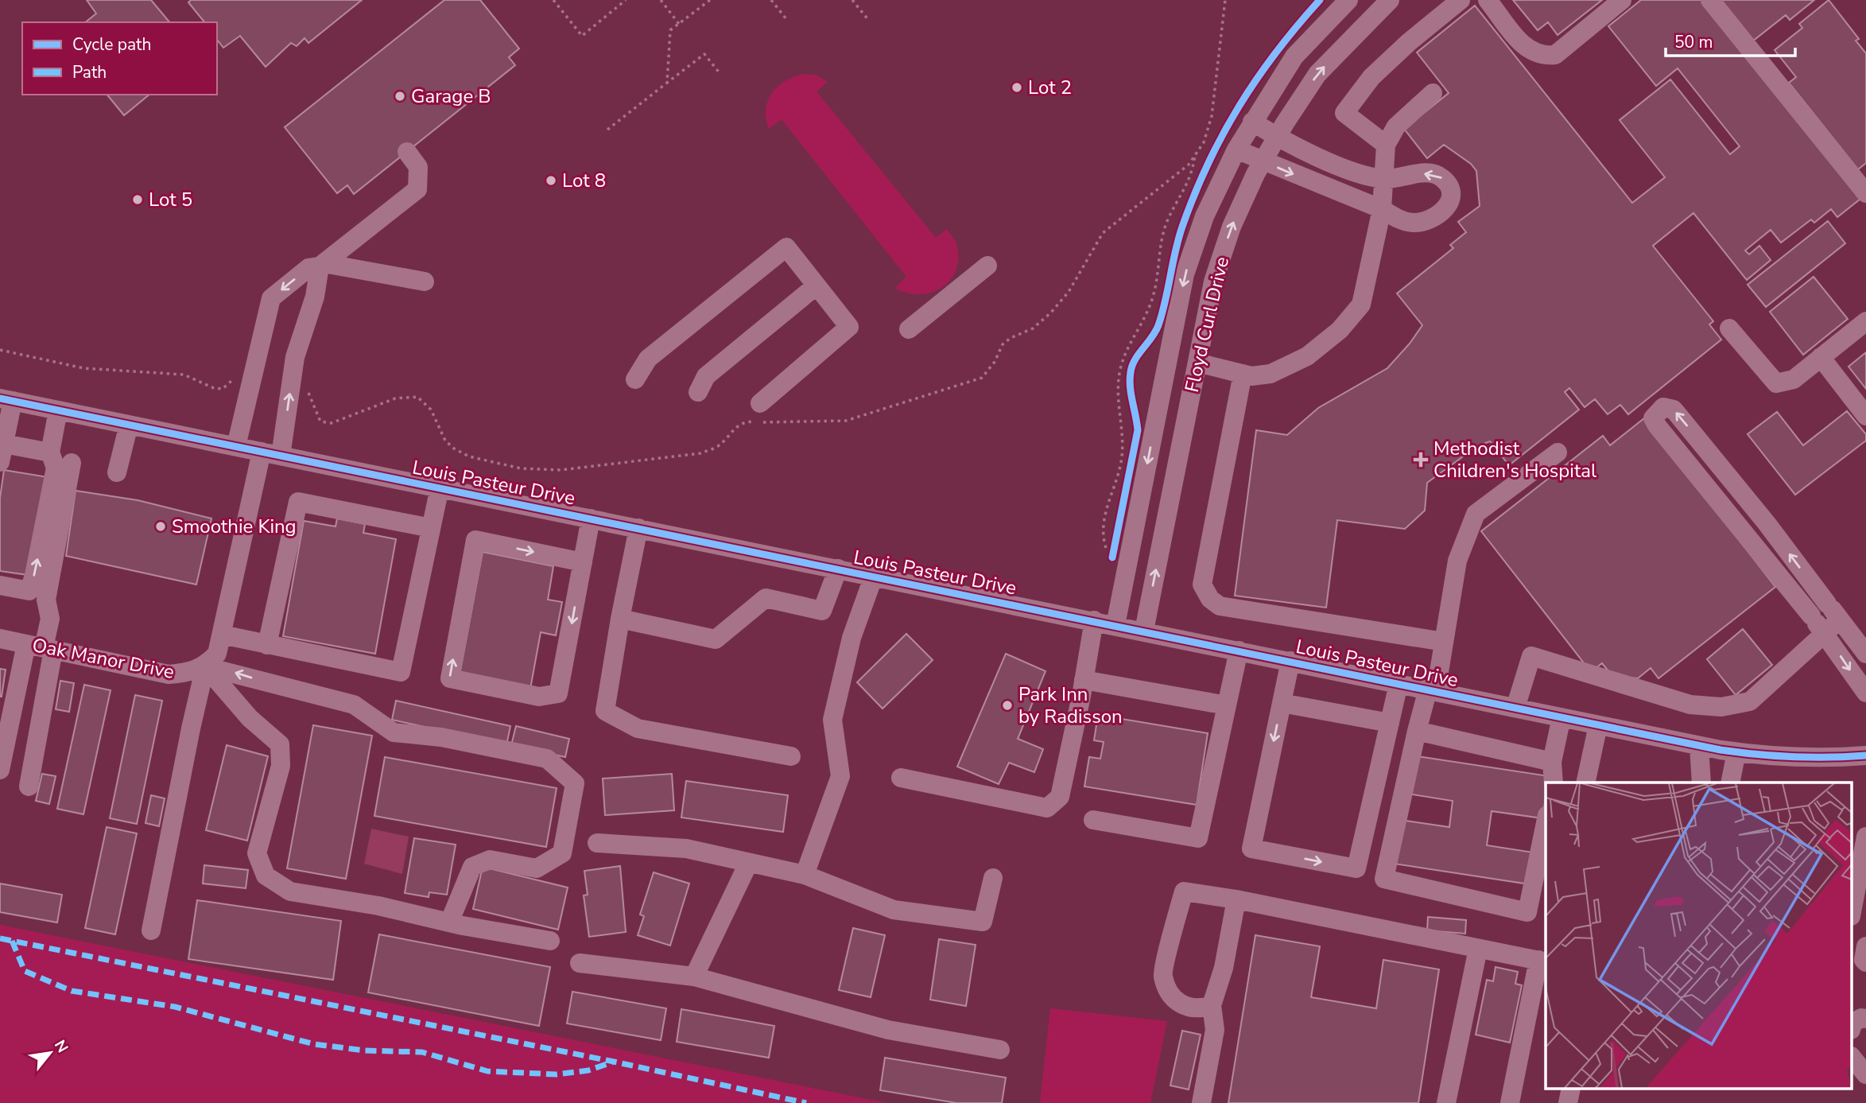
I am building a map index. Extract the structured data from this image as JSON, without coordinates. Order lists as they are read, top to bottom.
{
  "streets": {
    "street": ["Floyd Curl Drive", "Louis Pasteur Drive", "Oak Manor Drive"]
  },
  "crossings": [
    ["Floyd Curl Drive", "Louis Pasteur Drive"]
  ],
  "places": {
    "other": [
      "Lot 2",
      "Garage B",
      "Lot 8",
      "Lot 5",
      "Smoothie King",
      "Park Inn by Radisson"
    ],
    "health": ["Methodist Children's Hospital"]
  },
  "legend": ["Cycle path", "Path"],
  "scale_bar": "50 m",
  "north": "top right"
}
